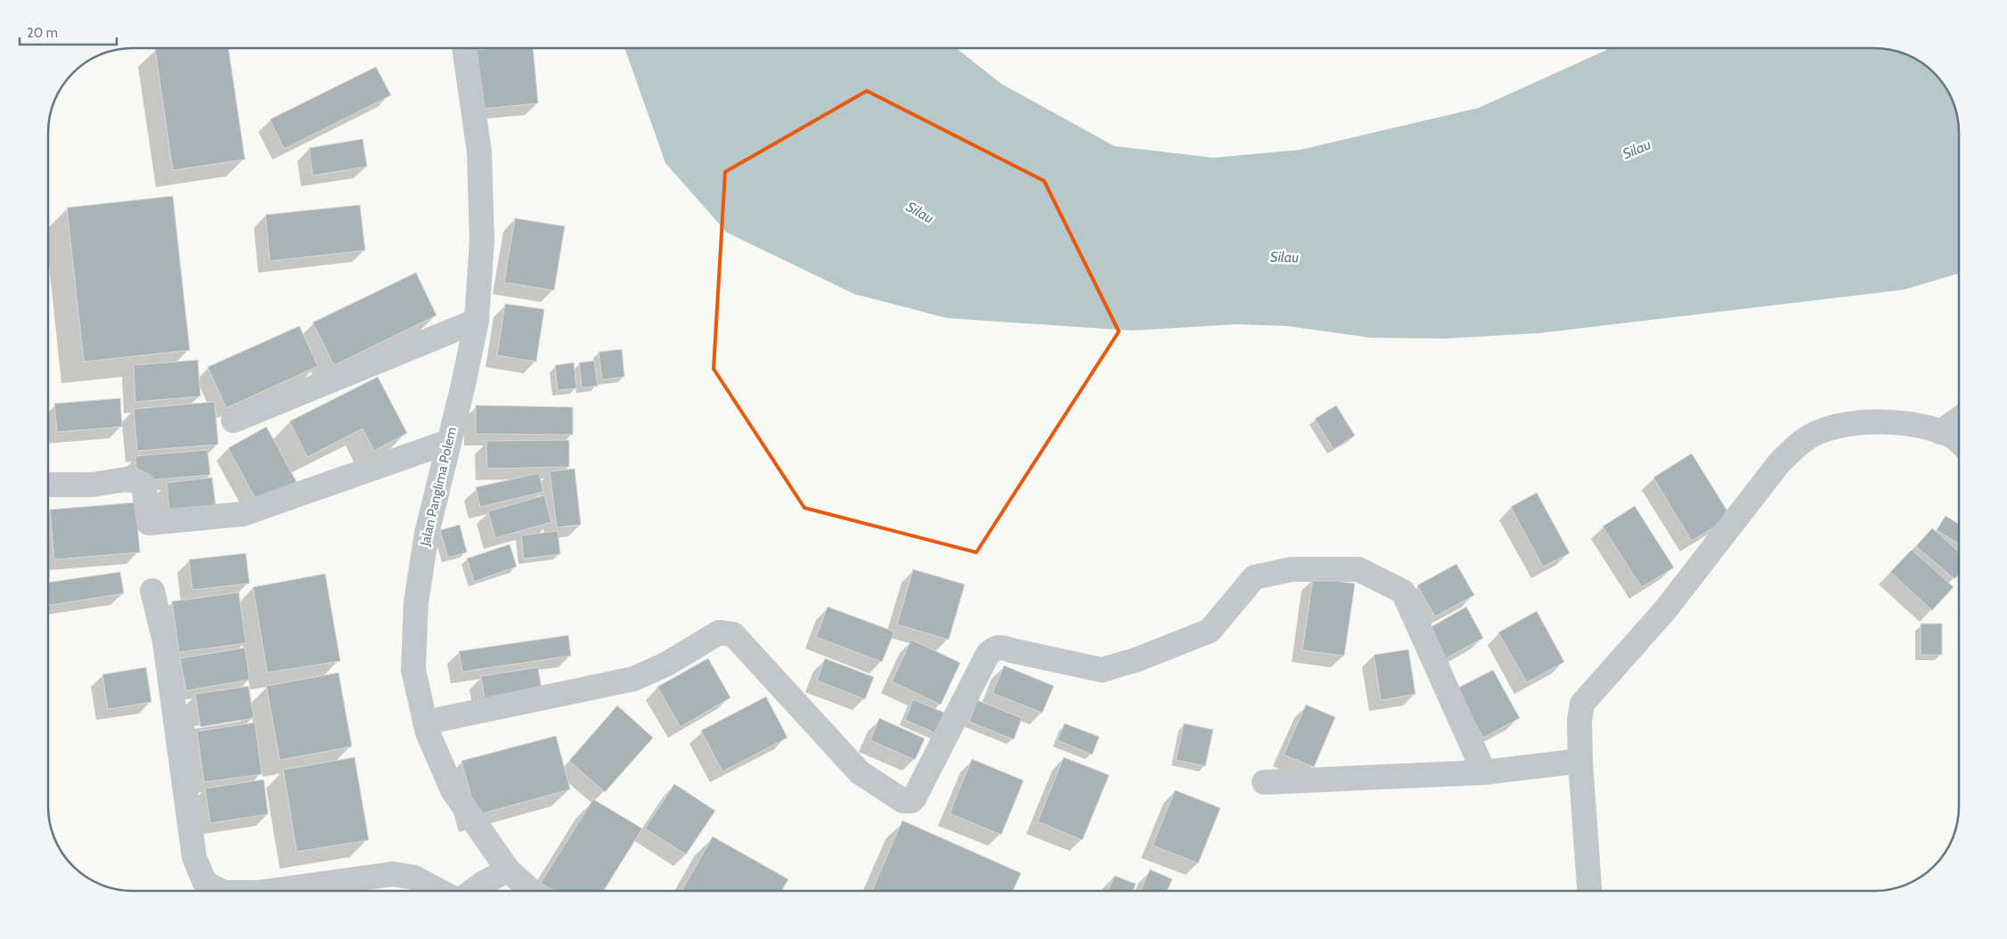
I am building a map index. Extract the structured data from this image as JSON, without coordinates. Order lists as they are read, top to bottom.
{
  "streets": {
    "street": ["Jalan Panglima Polem"]
  },
  "water": ["Silau"],
  "scale_bar": "20 m"
}
